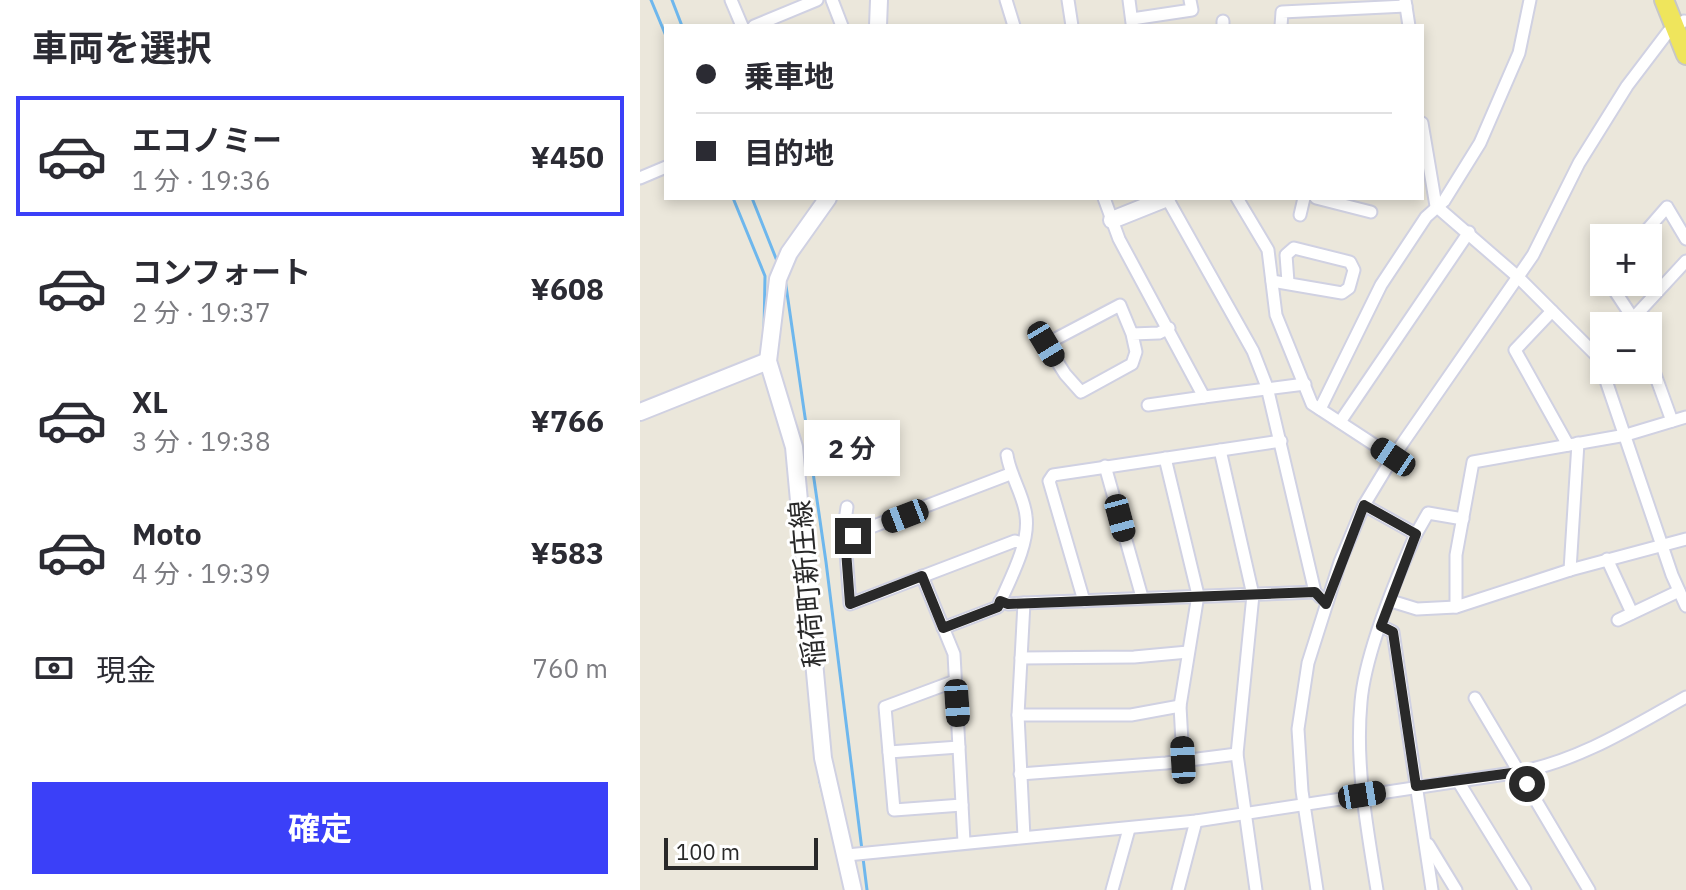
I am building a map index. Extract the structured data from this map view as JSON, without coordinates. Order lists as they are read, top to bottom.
{
  "streets": {
    "main road": ["稲荷町新庄線"]
  },
  "scale_bar": "100 m",
  "page": {
    "heading": "車両を選択",
    "banner": ["乗車地", "目的地"],
    "list": [
      {
        "name": "エコノミー",
        "note": "1 分 · 19:36",
        "value": "¥450"
      },
      {
        "name": "コンフォート",
        "note": "2 分 · 19:37",
        "value": "¥608"
      },
      {
        "name": "XL",
        "note": "3 分 · 19:38",
        "value": "¥766"
      },
      {
        "name": "Moto",
        "note": "4 分 · 19:39",
        "value": "¥583"
      }
    ],
    "map_buttons": ["+", "−"],
    "bubble": "2 分",
    "pay": ["現金", "760 m"],
    "buttons": "確定",
    "scale": "100 m"
  }
}
